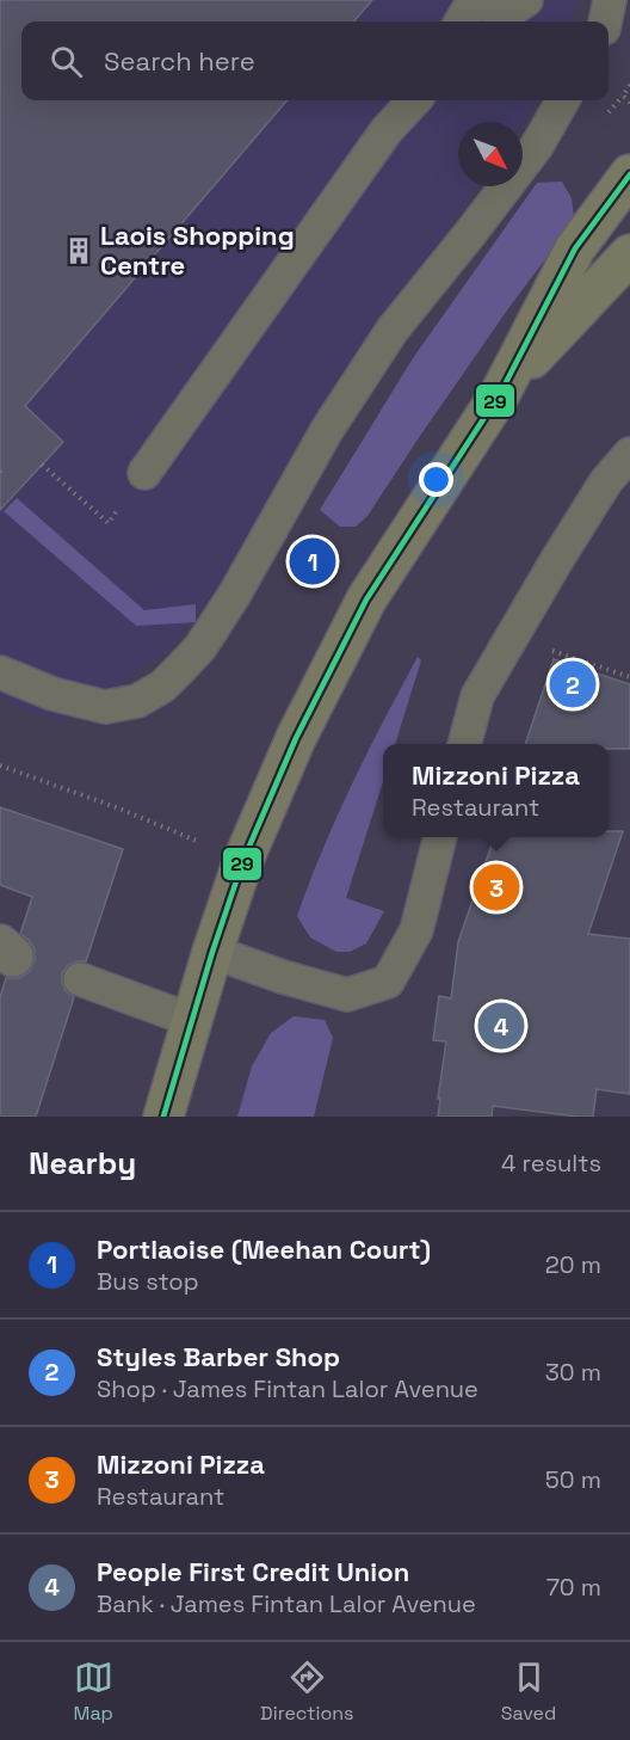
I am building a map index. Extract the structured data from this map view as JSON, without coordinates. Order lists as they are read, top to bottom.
{
  "places": {
    "building": ["Laois Shopping Centre"]
  },
  "lines": ["transit line 29"],
  "north": "bottom right",
  "page": {
    "search": "Search here",
    "pins": [
      "1",
      "2",
      "3",
      "4"
    ],
    "popup": ["Mizzoni Pizza", "Restaurant"],
    "heading": ["Nearby", "4 results"],
    "list": [
      {
        "mark": "1",
        "name": "Portlaoise (Meehan Court)",
        "note": "Bus stop",
        "value": "20 m"
      },
      {
        "mark": "2",
        "name": "Styles Barber Shop",
        "note": "Shop · James Fintan Lalor Avenue",
        "value": "30 m"
      },
      {
        "mark": "3",
        "name": "Mizzoni Pizza",
        "note": "Restaurant",
        "value": "50 m"
      },
      {
        "mark": "4",
        "name": "People First Credit Union",
        "note": "Bank · James Fintan Lalor Avenue",
        "value": "70 m"
      }
    ],
    "nav": ["Map", "Directions", "Saved"]
  }
}
